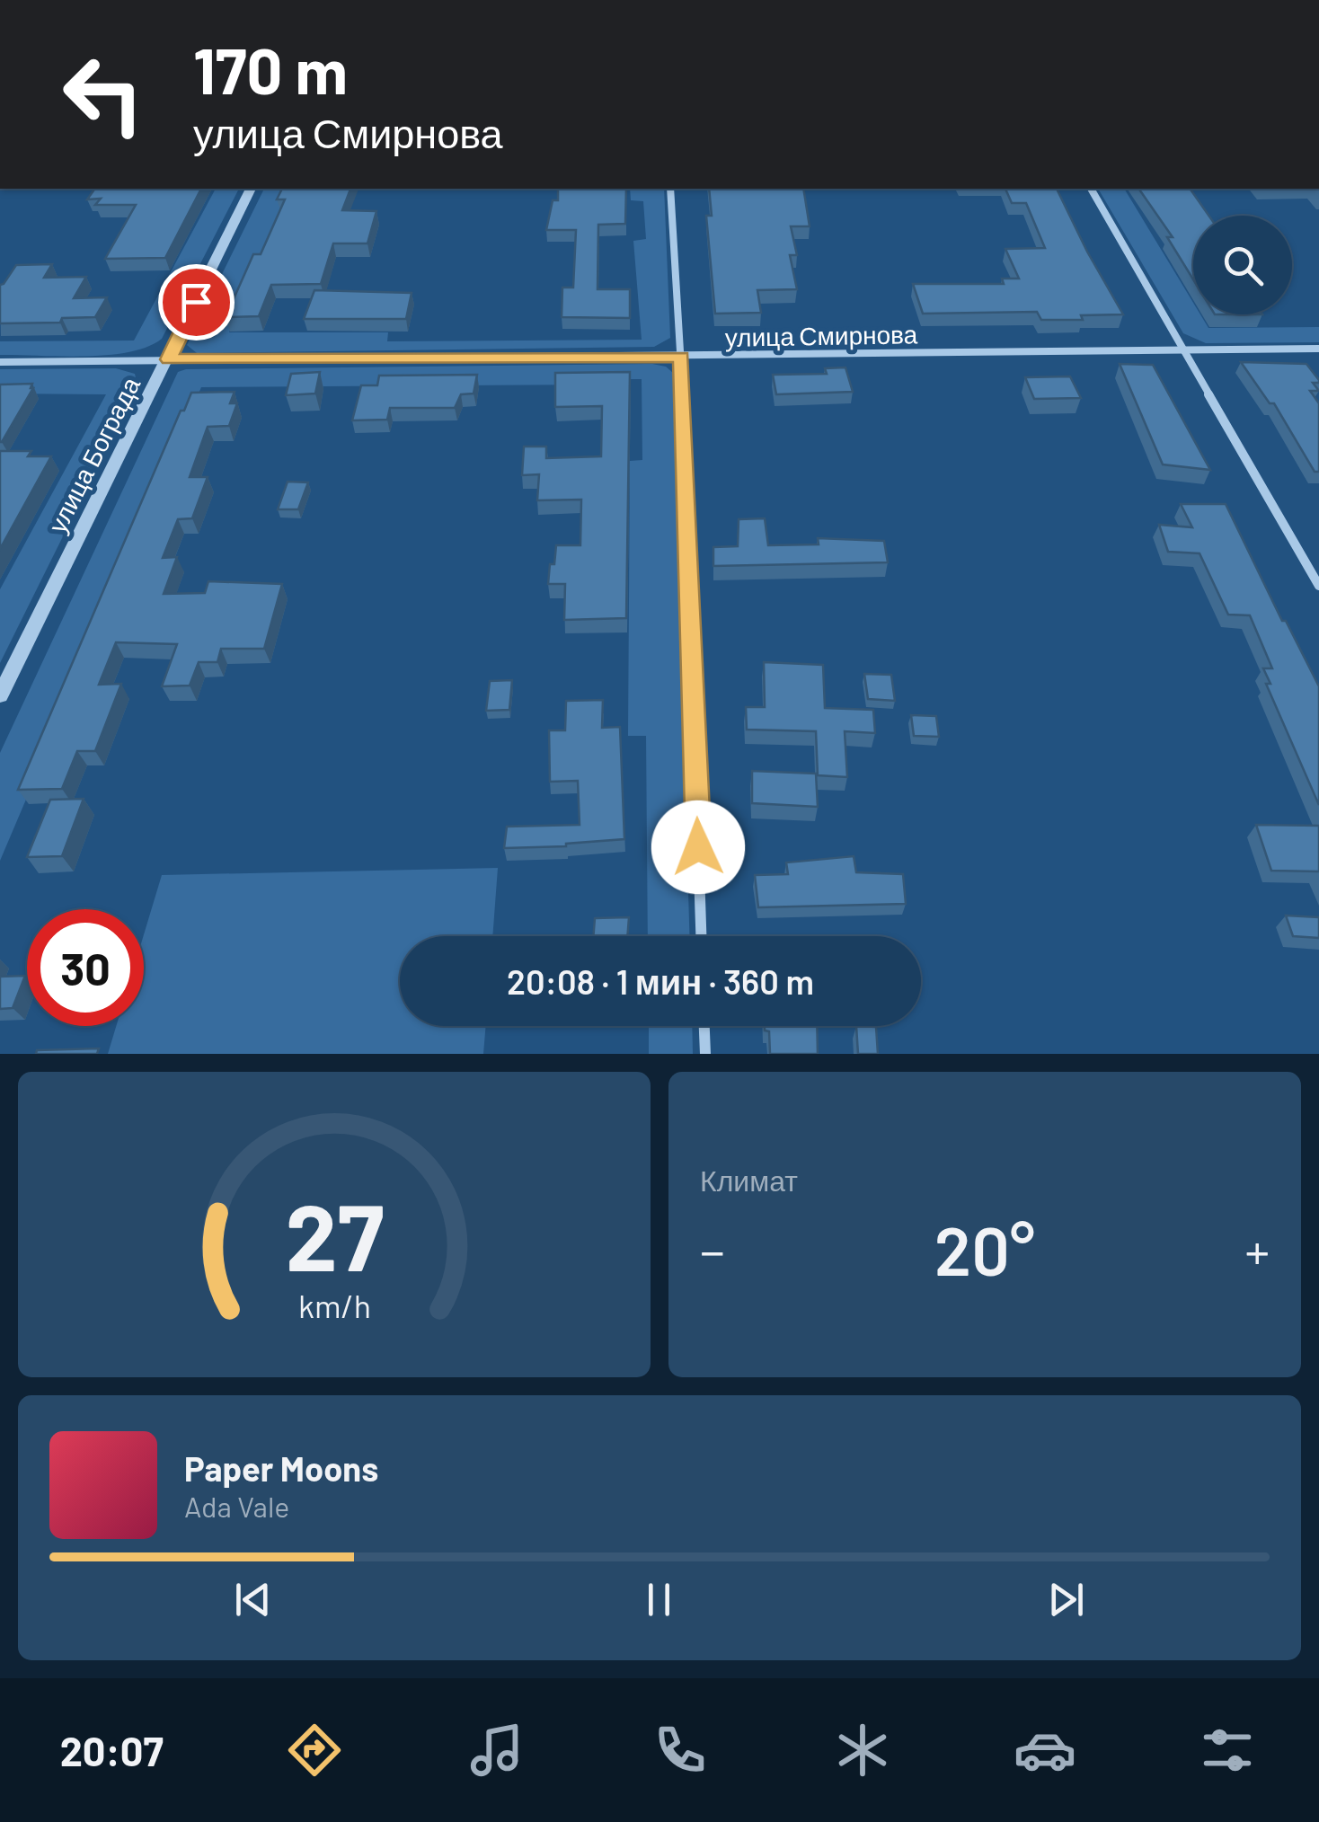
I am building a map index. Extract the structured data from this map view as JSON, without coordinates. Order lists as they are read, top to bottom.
{
  "streets": {
    "street": ["улица Смирнова", "улица Бограда"]
  },
  "crossings": [
    ["улица Смирнова", "улица Бограда"]
  ],
  "page": {
    "turn": ["170 m", "улица Смирнова"],
    "limit": "30",
    "trip": "20:08 · 1 мин · 360 m",
    "tile": "Климат",
    "heat": ["−", "20°", "+"],
    "song": ["Paper Moons", "Ada Vale"],
    "tabs": "20:07",
    "gauge": ["27", "km/h"]
  }
}
